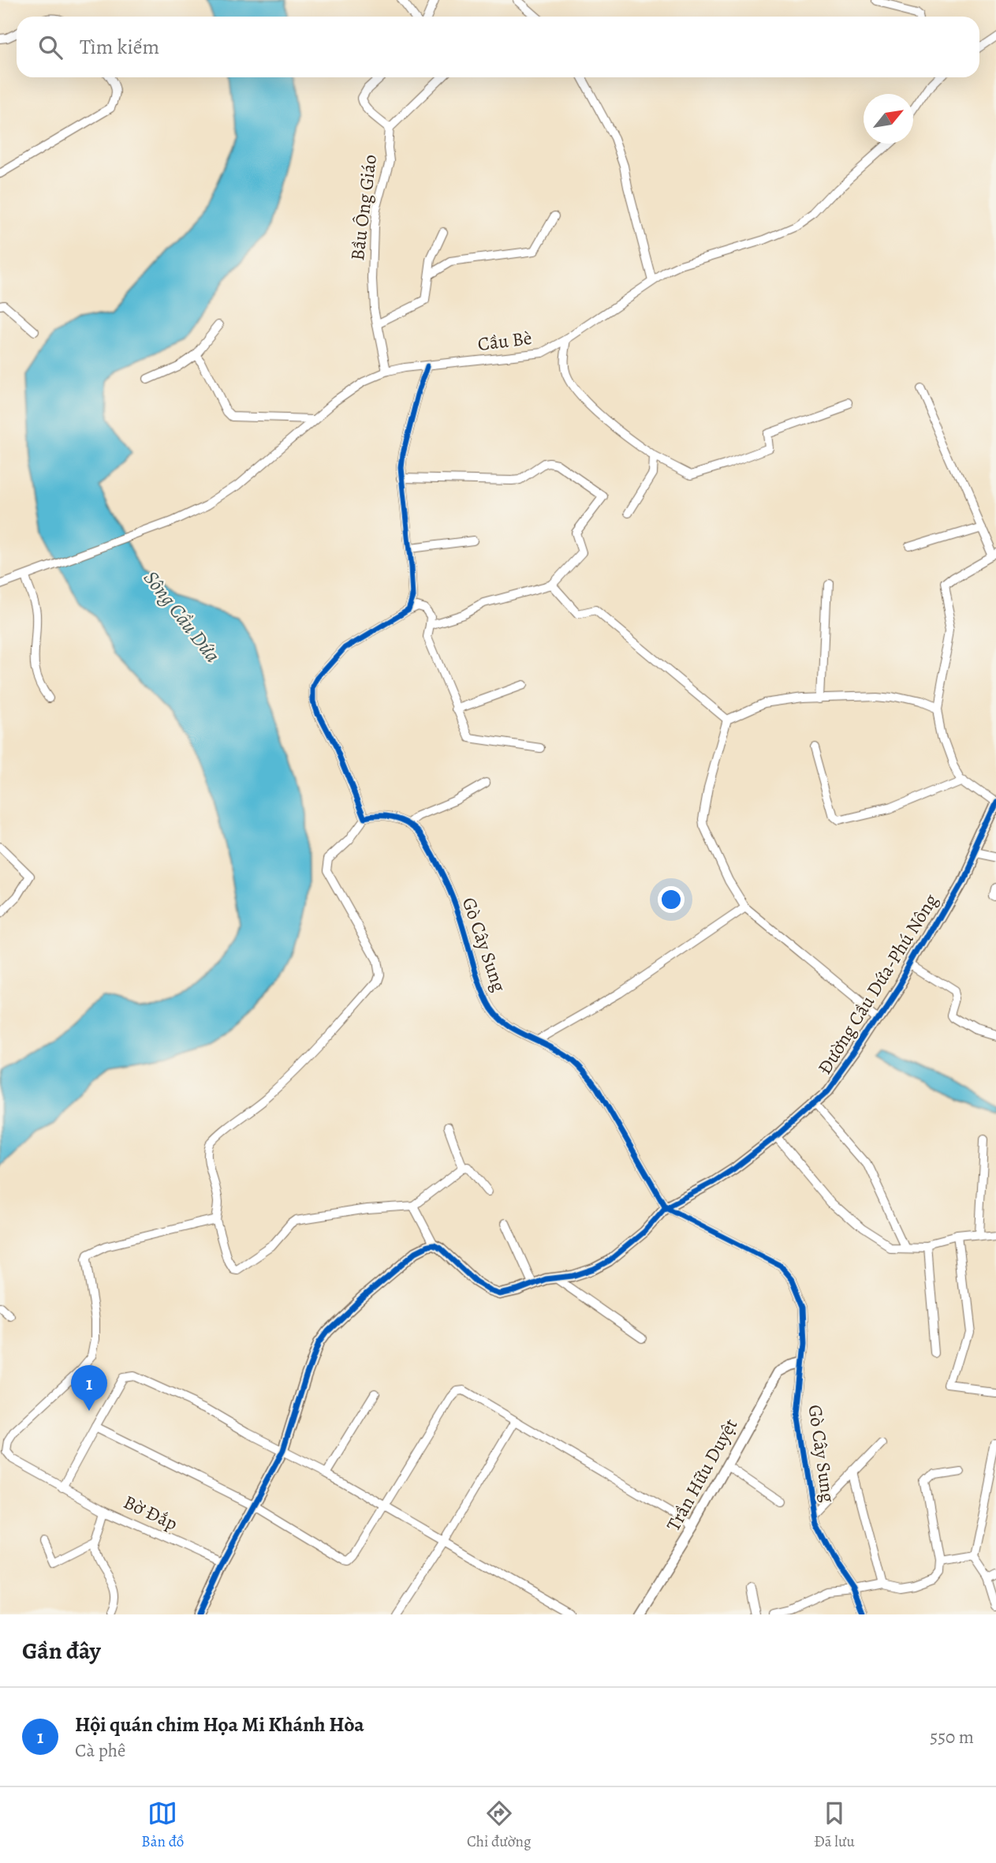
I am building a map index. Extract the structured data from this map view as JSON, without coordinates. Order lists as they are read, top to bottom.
{
  "streets": {
    "street": [
      "Bầu Ông Giáo",
      "Cầu Bè",
      "Gò Cây Sung",
      "Đường Cầu Dứa-Phú Nông",
      "Trần Hữu Duyệt",
      "Bờ Đắp"
    ]
  },
  "crossings": [
    ["Bầu Ông Giáo", "Cầu Bè"],
    ["Gò Cây Sung", "Đường Cầu Dứa-Phú Nông"],
    ["Gò Cây Sung", "Trần Hữu Duyệt"]
  ],
  "water": ["Sông Cầu Dứa"],
  "north": "top right",
  "page": {
    "search": "Tìm kiếm",
    "pins": "1",
    "heading": "Gần đây",
    "list": [
      {
        "mark": "1",
        "name": "Hội quán chim Họa Mi Khánh Hòa",
        "note": "Cà phê",
        "value": "550 m"
      }
    ],
    "nav": ["Bản đồ", "Chỉ đường", "Đã lưu"]
  }
}
